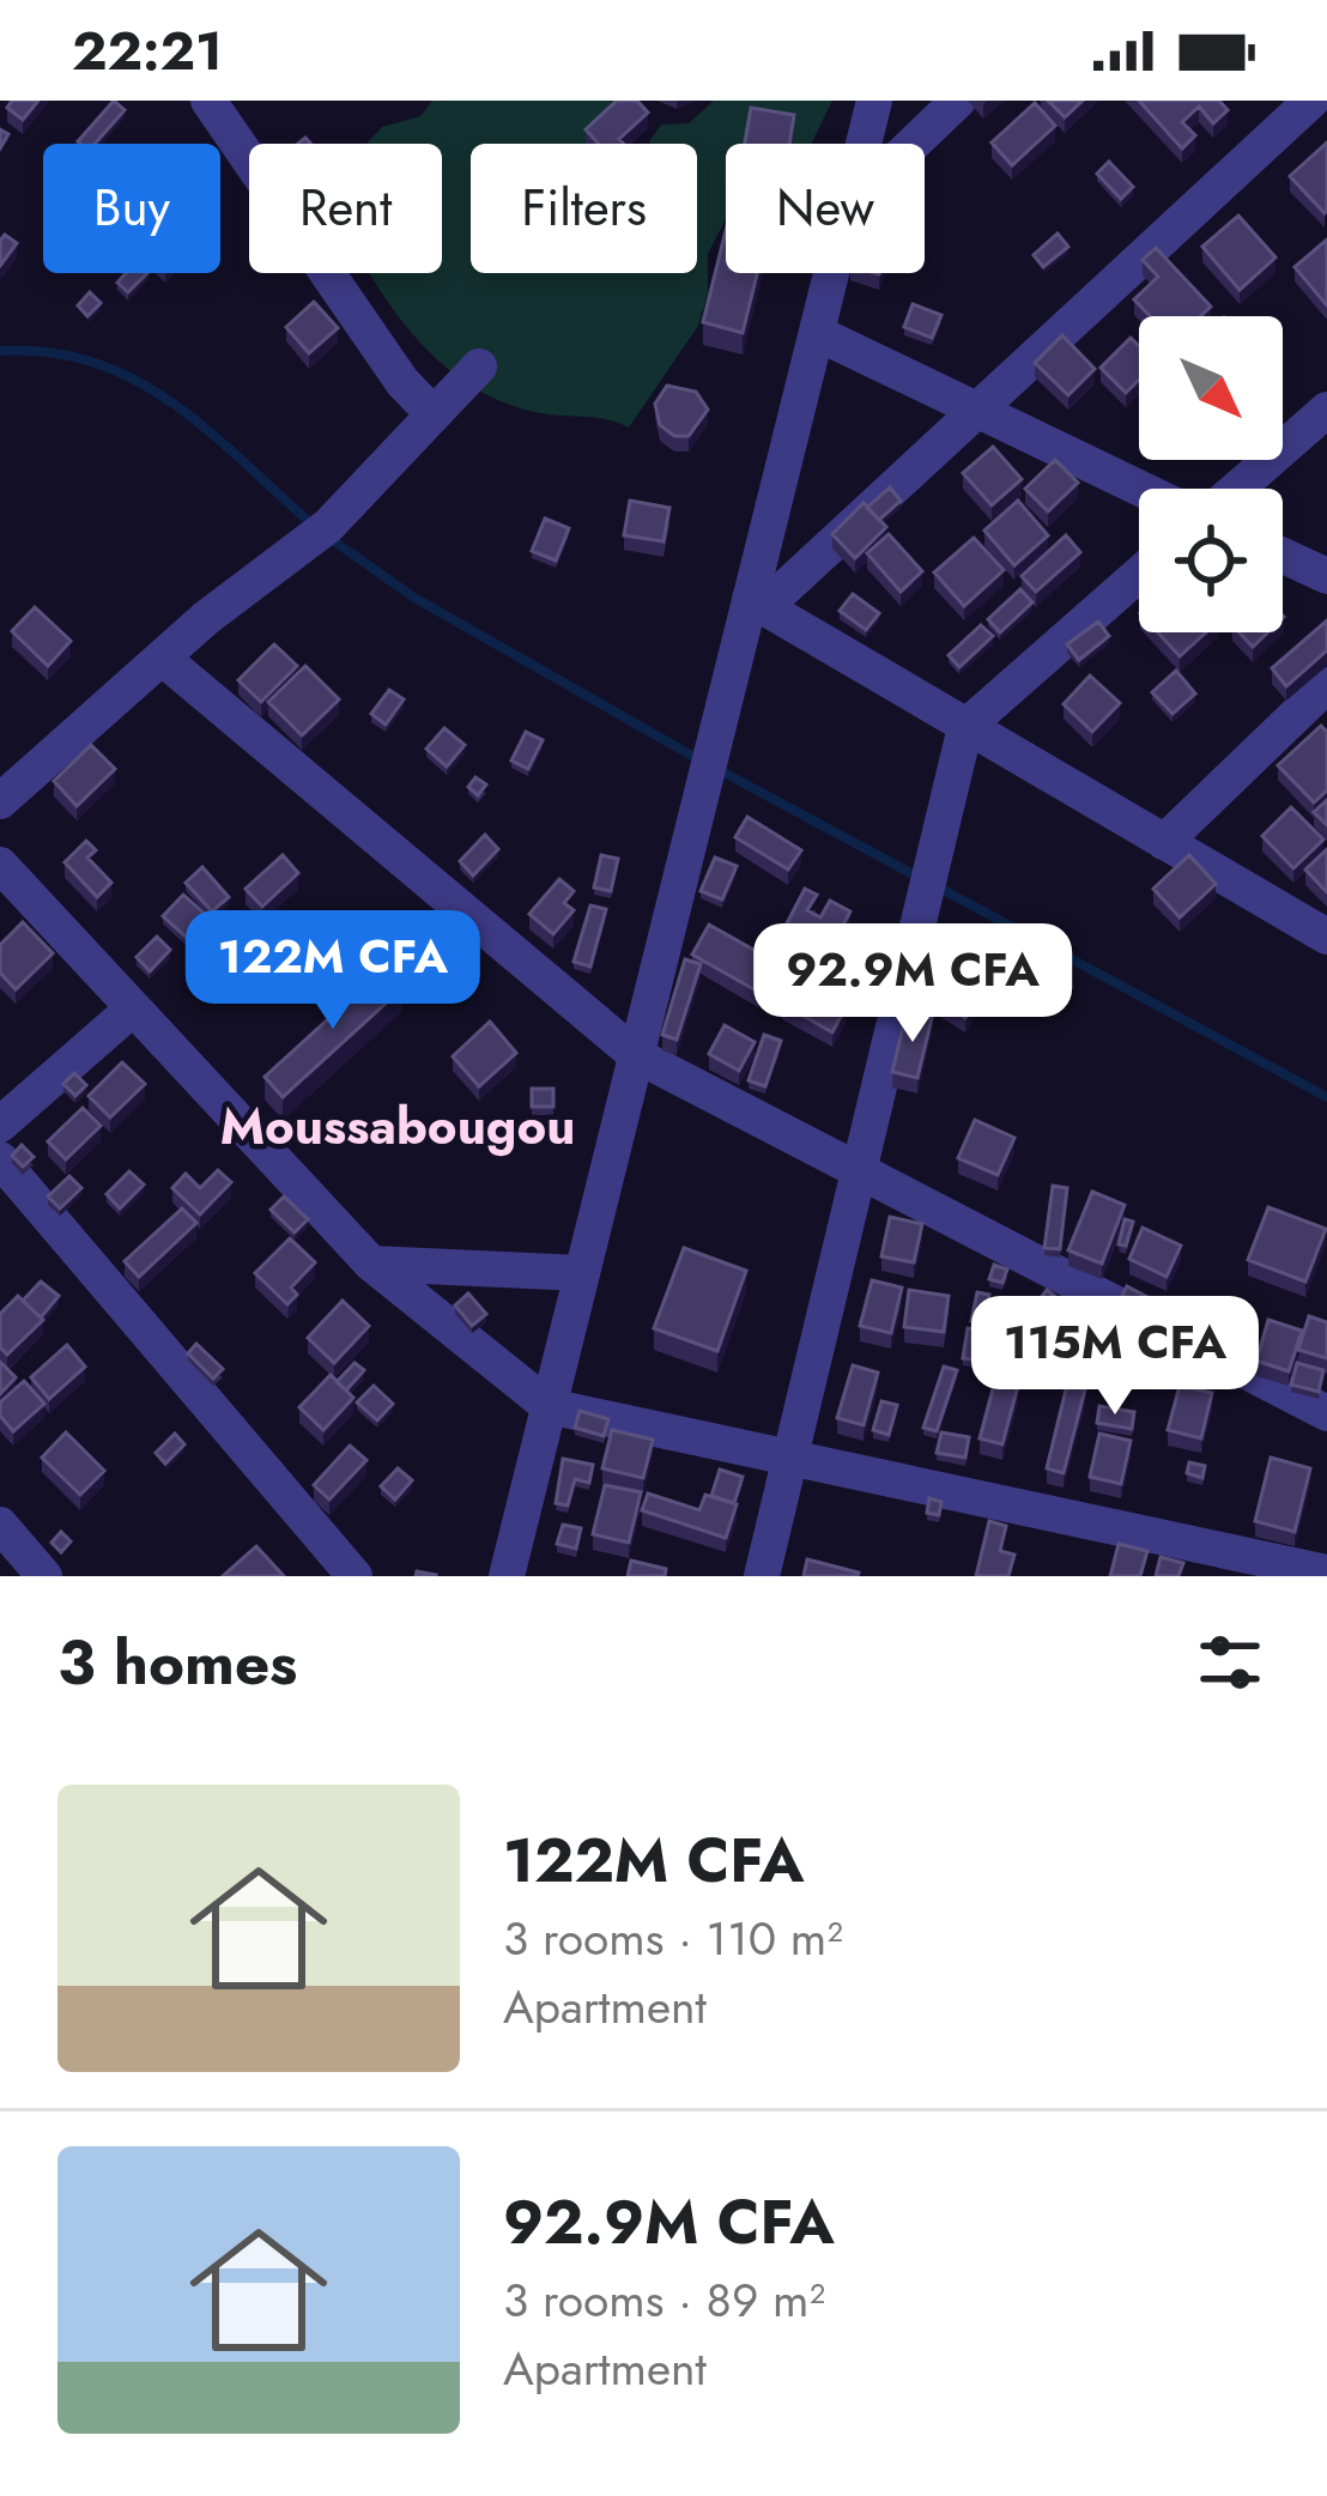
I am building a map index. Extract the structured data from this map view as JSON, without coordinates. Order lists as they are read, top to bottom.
{
  "districts": ["Moussabougou"],
  "north": "bottom right",
  "page": {
    "status": "22:21",
    "chip": [
      "Buy",
      "Rent",
      "Filters",
      "New"
    ],
    "price": ["122M CFA", "92.9M CFA", "115M CFA"],
    "heading": "3 homes",
    "list": [
      {
        "name": "122M CFA",
        "note": "3 rooms · 110 m² · Apartment"
      },
      {
        "name": "92.9M CFA",
        "note": "3 rooms · 89 m² · Apartment"
      }
    ]
  }
}
